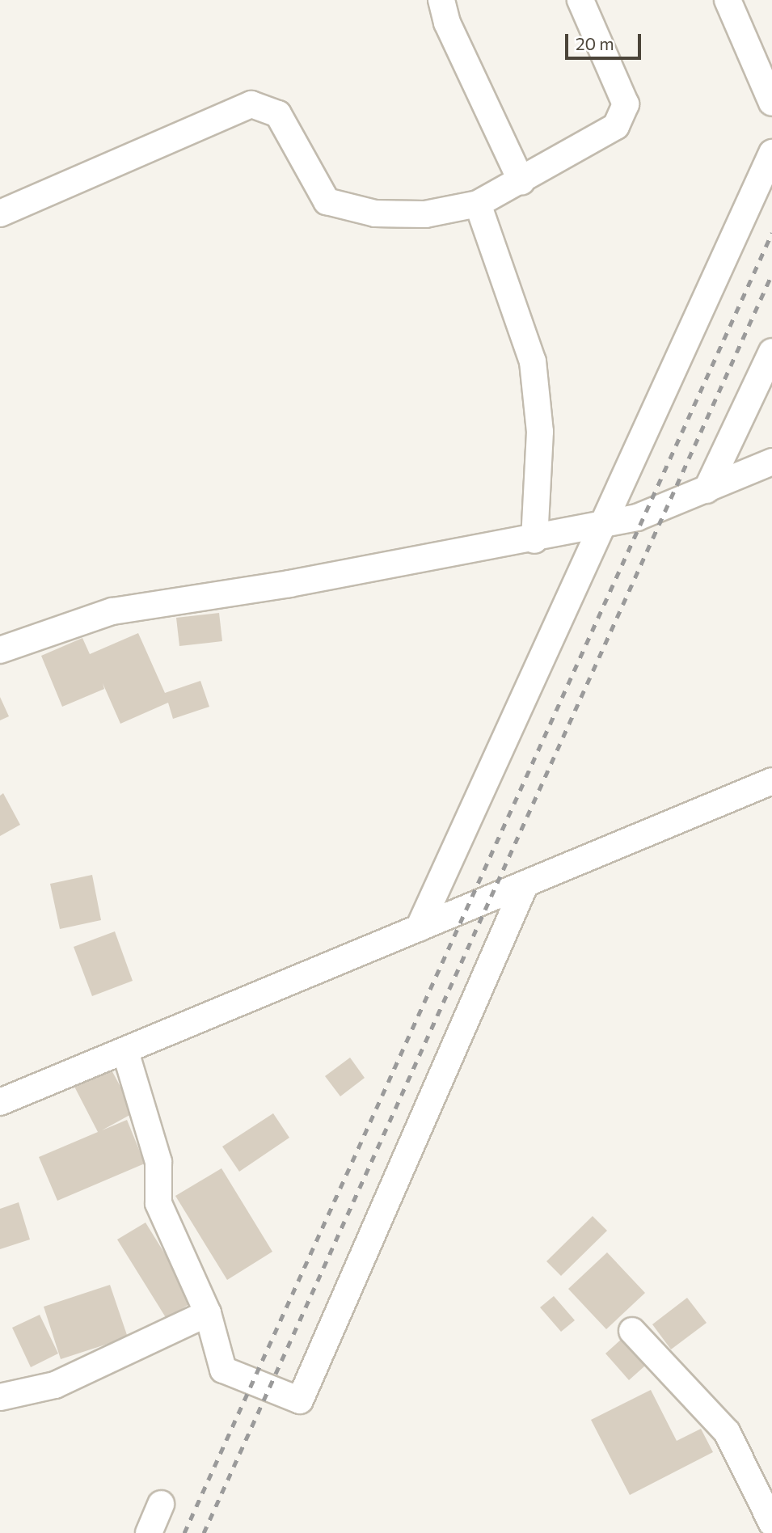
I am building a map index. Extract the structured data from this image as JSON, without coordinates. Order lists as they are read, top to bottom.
{
  "scale_bar": "20 m"
}
